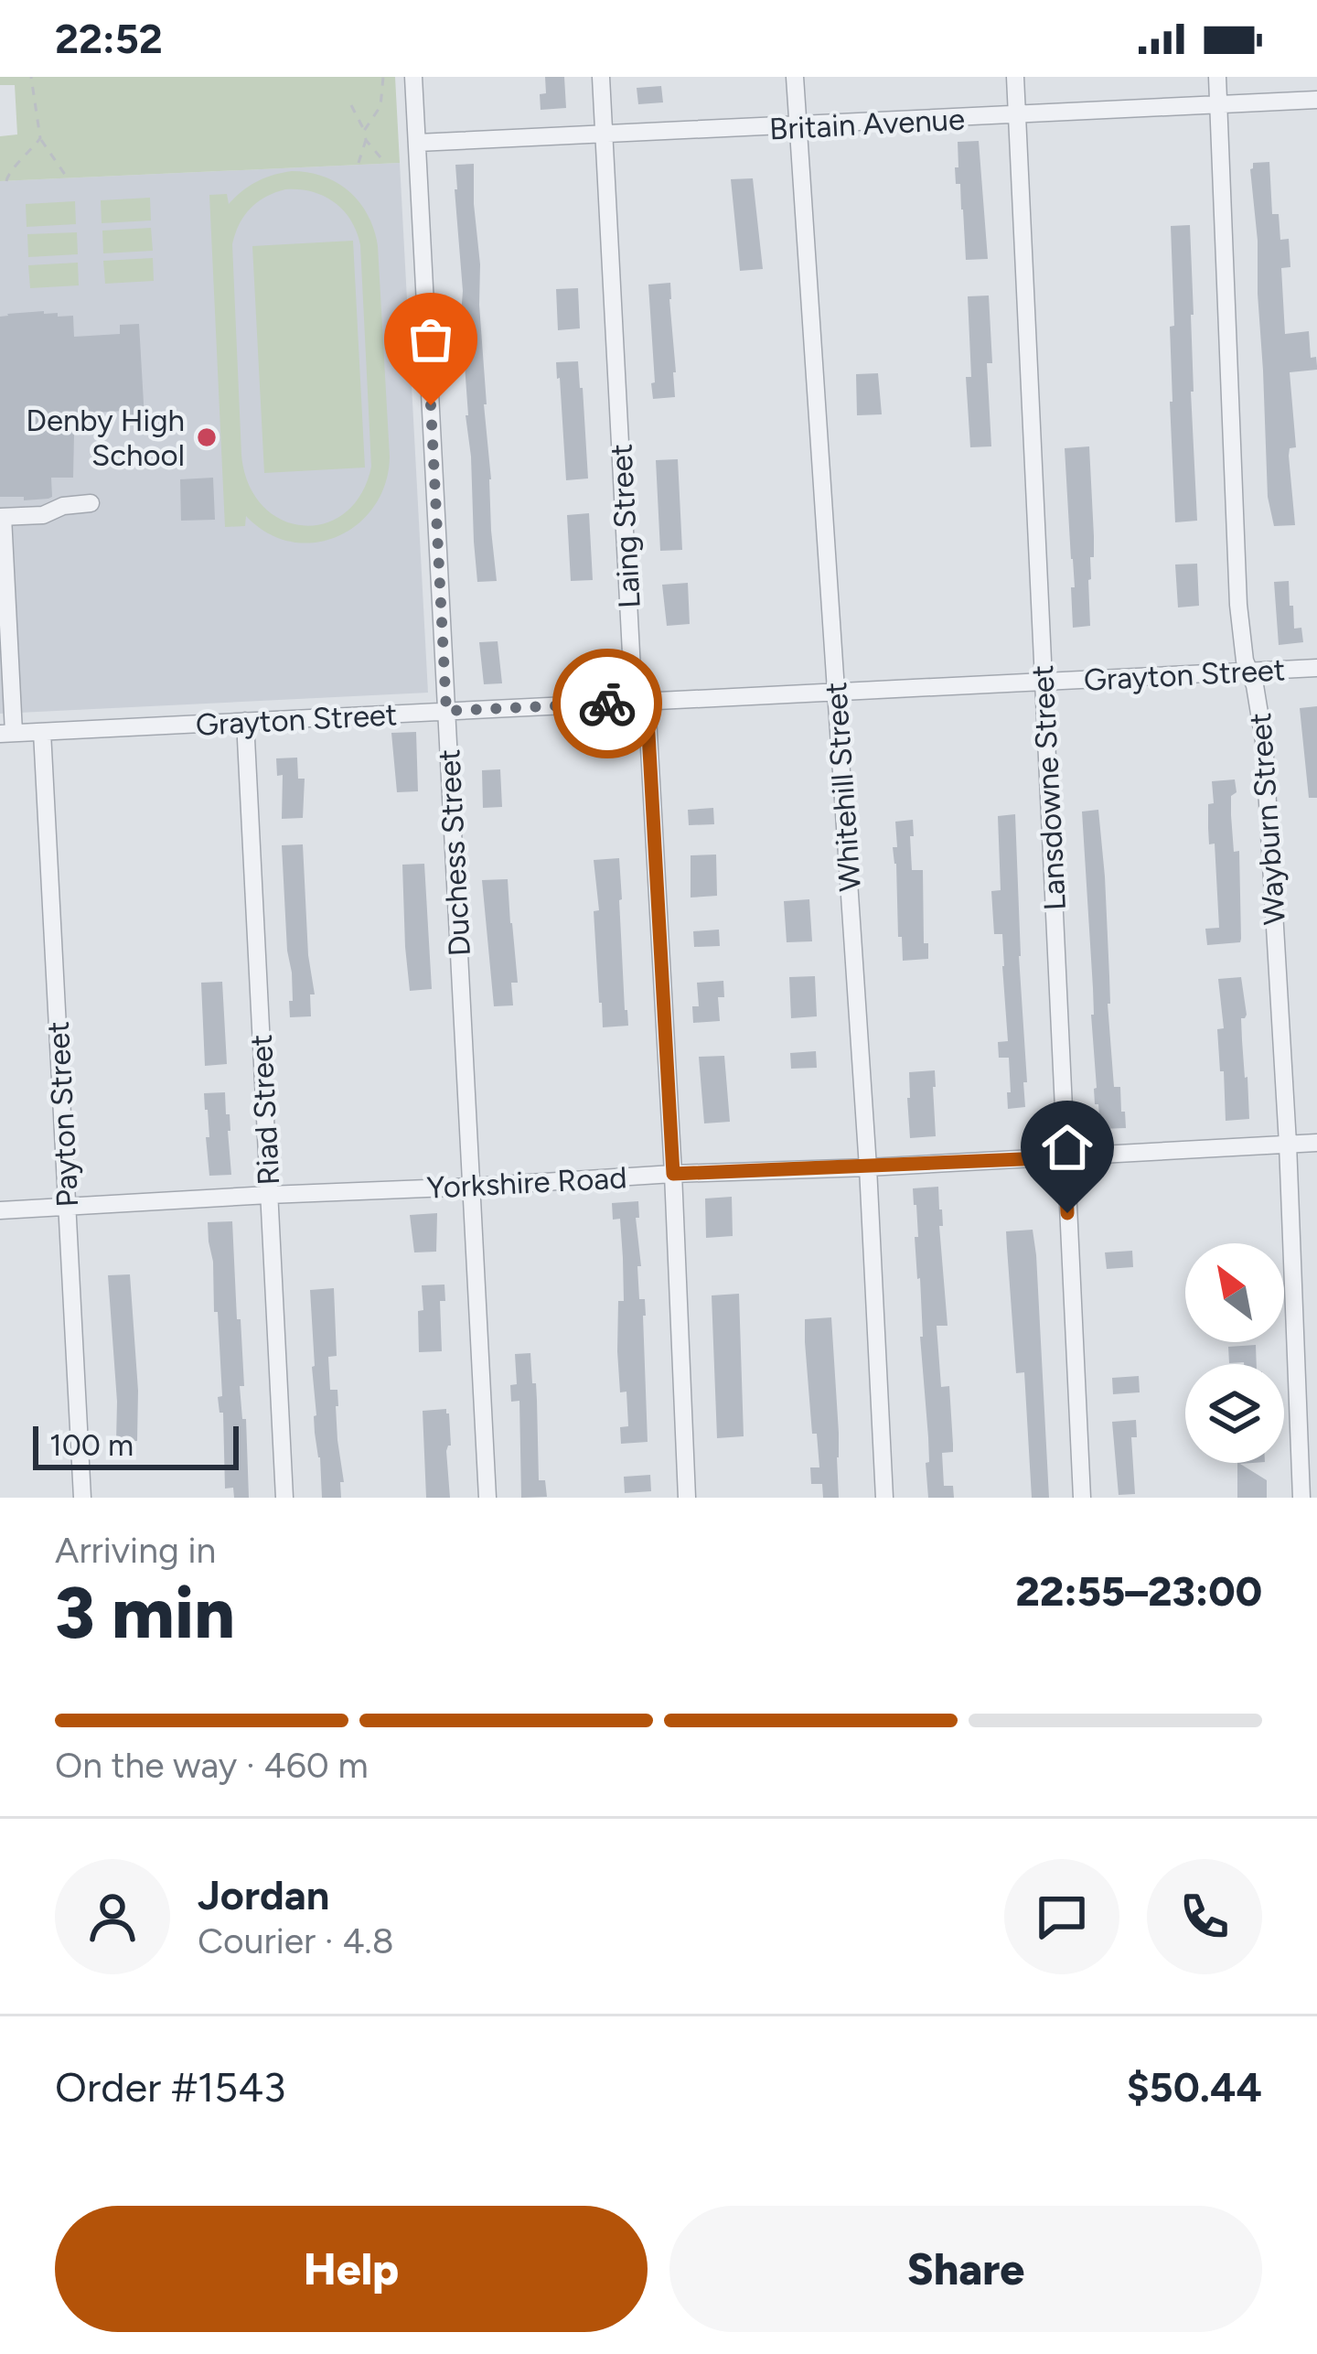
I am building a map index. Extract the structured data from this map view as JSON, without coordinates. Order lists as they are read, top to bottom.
{
  "streets": {
    "street": [
      "Britain Avenue",
      "Laing Street",
      "Grayton Street",
      "Whitehill Street",
      "Lansdowne Street",
      "Wayburn Street",
      "Duchess Street",
      "Riad Street",
      "Payton Street",
      "Yorkshire Road"
    ]
  },
  "crossings": [
    ["Britain Avenue", "Laing Street"],
    ["Britain Avenue", "Whitehill Street"],
    ["Britain Avenue", "Lansdowne Street"],
    ["Britain Avenue", "Wayburn Street"],
    ["Britain Avenue", "Duchess Street"],
    ["Laing Street", "Grayton Street"],
    ["Laing Street", "Yorkshire Road"],
    ["Grayton Street", "Whitehill Street"],
    ["Grayton Street", "Lansdowne Street"],
    ["Grayton Street", "Wayburn Street"],
    ["Grayton Street", "Duchess Street"],
    ["Grayton Street", "Riad Street"],
    ["Grayton Street", "Payton Street"],
    ["Whitehill Street", "Yorkshire Road"],
    ["Lansdowne Street", "Yorkshire Road"],
    ["Wayburn Street", "Yorkshire Road"],
    ["Duchess Street", "Yorkshire Road"],
    ["Riad Street", "Yorkshire Road"],
    ["Payton Street", "Yorkshire Road"]
  ],
  "places": ["Denby High School"],
  "scale_bar": "100 m",
  "north": "top left",
  "page": {
    "status": "22:52",
    "scale": "100 m",
    "heading": ["3 min", "Arriving in", "22:55–23:00"],
    "panel": [
      "Jordan",
      "Courier · 4.8",
      "Order #1543",
      "$50.44"
    ],
    "bar": "On the way · 460 m",
    "buttons": ["Help", "Share"]
  }
}
